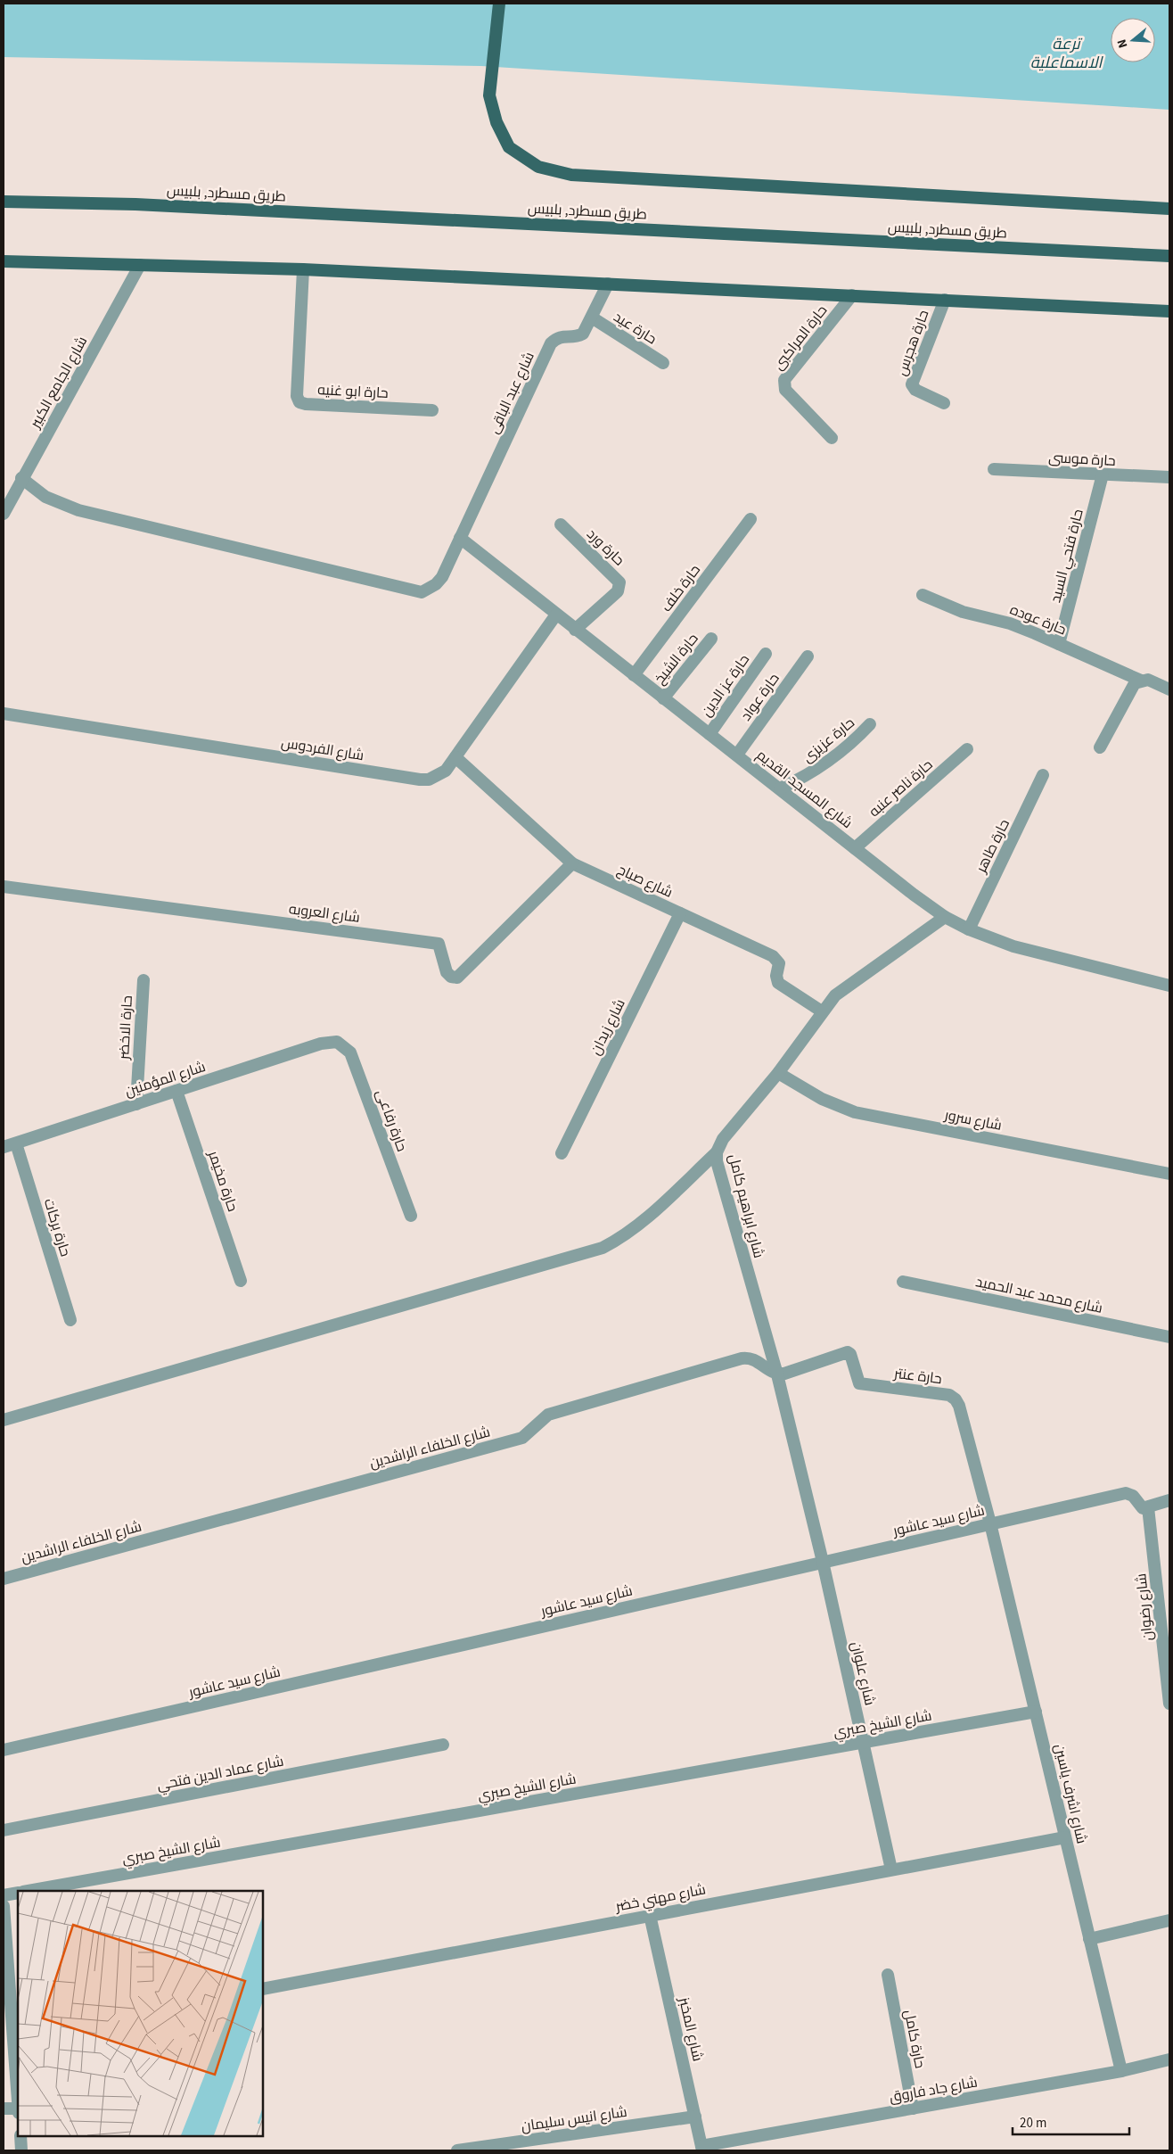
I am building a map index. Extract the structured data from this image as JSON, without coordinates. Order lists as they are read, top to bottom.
{
  "streets": {
    "main road": ["طريق مسطرد, بلبيس"],
    "street": [
      "حارة عيد",
      "حارة المراكبى",
      "حارة هجرس",
      "شارع الجامع الكبير",
      "حارة ابو غنيه",
      "شارع عبد الباقى",
      "حارة موسى",
      "حارة ورد",
      "حارة فتحي السيد",
      "حارة خلف",
      "حارة عوده",
      "حارة الشيخ",
      "حارة عز الدين",
      "حارة عواد",
      "حارة عزيزى",
      "شارع الفردوس",
      "حارة ناصر عنبه",
      "شارع المسجد القديم",
      "حارة طاهر",
      "شارع صباح",
      "شارع العروبه",
      "شارع زيدان",
      "حارة الاخضر",
      "شارع المؤمنين",
      "شارع سرور",
      "حارة رفاعى",
      "حارة مخيمر",
      "شارع ابراهيم كامل",
      "حارة بركات",
      "شارع محمد عبد الحميد",
      "حارة عنتر",
      "شارع الخلفاء الراشدين",
      "شارع سيد عاشور",
      "شارع رضوان",
      "شارع علوان",
      "شارع الشيخ صبري",
      "شارع عماد الدين فتحي",
      "شارع اشرف ياسين",
      "شارع مهني خضر",
      "شارع المخبز",
      "حارة كامل",
      "شارع جاد فاروق",
      "شارع انيس سليمان"
    ]
  },
  "crossings": [
    ["حارة عيد", "شارع عبد الباقى"],
    ["شارع عبد الباقى", "شارع المسجد القديم"],
    ["حارة موسى", "حارة فتحي السيد"],
    ["حارة ورد", "شارع المسجد القديم"],
    ["حارة فتحي السيد", "حارة عوده"],
    ["حارة خلف", "شارع المسجد القديم"],
    ["حارة الشيخ", "شارع المسجد القديم"],
    ["حارة عز الدين", "شارع المسجد القديم"],
    ["حارة عواد", "شارع المسجد القديم"],
    ["حارة عزيزى", "شارع المسجد القديم"],
    ["شارع الفردوس", "شارع المسجد القديم"],
    ["شارع الفردوس", "شارع صباح"],
    ["حارة ناصر عنبه", "شارع المسجد القديم"],
    ["شارع المسجد القديم", "حارة طاهر"],
    ["شارع المسجد القديم", "شارع ابراهيم كامل"],
    ["شارع صباح", "شارع العروبه"],
    ["شارع صباح", "شارع زيدان"],
    ["شارع صباح", "شارع ابراهيم كامل"],
    ["حارة الاخضر", "شارع المؤمنين"],
    ["شارع المؤمنين", "حارة رفاعى"],
    ["شارع المؤمنين", "حارة مخيمر"],
    ["شارع المؤمنين", "حارة بركات"],
    ["شارع سرور", "شارع ابراهيم كامل"],
    ["شارع ابراهيم كامل", "حارة عنتر"],
    ["شارع ابراهيم كامل", "شارع الخلفاء الراشدين"],
    ["شارع ابراهيم كامل", "شارع سيد عاشور"],
    ["شارع ابراهيم كامل", "شارع علوان"],
    ["حارة عنتر", "شارع الخلفاء الراشدين"],
    ["حارة عنتر", "شارع سيد عاشور"],
    ["حارة عنتر", "شارع اشرف ياسين"],
    ["شارع سيد عاشور", "شارع رضوان"],
    ["شارع سيد عاشور", "شارع علوان"],
    ["شارع سيد عاشور", "شارع اشرف ياسين"],
    ["شارع علوان", "شارع الشيخ صبري"],
    ["شارع علوان", "شارع مهني خضر"],
    ["شارع الشيخ صبري", "شارع اشرف ياسين"],
    ["شارع اشرف ياسين", "شارع مهني خضر"],
    ["شارع اشرف ياسين", "شارع جاد فاروق"],
    ["شارع مهني خضر", "شارع المخبز"],
    ["شارع المخبز", "شارع جاد فاروق"],
    ["شارع المخبز", "شارع انيس سليمان"],
    ["حارة كامل", "شارع جاد فاروق"]
  ],
  "water": ["ترعة الاسماعلية"],
  "scale_bar": "20 m",
  "north": "left"
}
